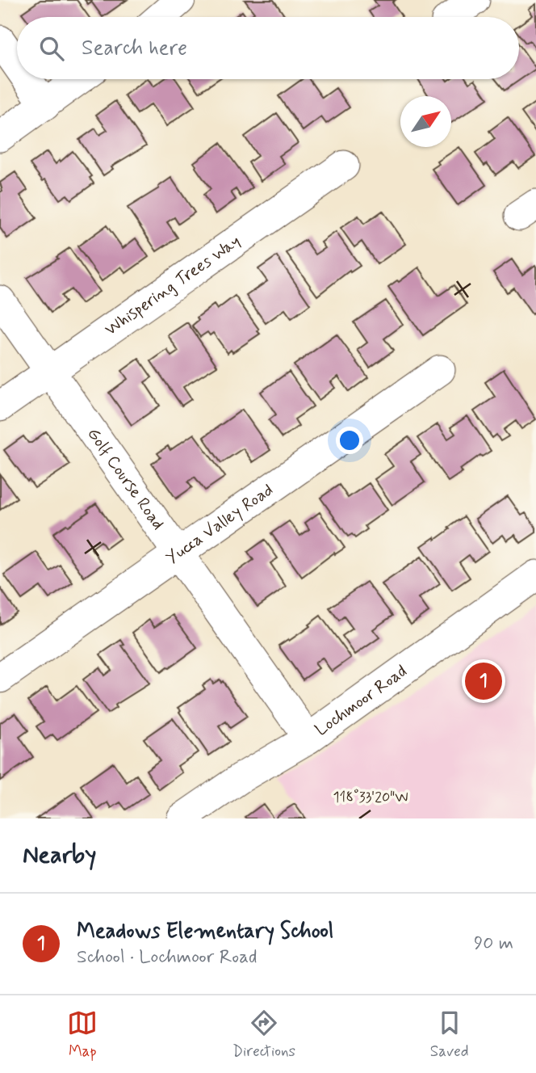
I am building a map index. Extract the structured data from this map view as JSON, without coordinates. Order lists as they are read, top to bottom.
{
  "streets": {
    "street": [
      "Whispering Trees Way",
      "Golf Course Road",
      "Yucca Valley Road",
      "Lochmoor Road"
    ]
  },
  "crossings": [
    ["Whispering Trees Way", "Golf Course Road"],
    ["Golf Course Road", "Yucca Valley Road"],
    ["Golf Course Road", "Lochmoor Road"]
  ],
  "north": "top right",
  "page": {
    "search": "Search here",
    "pins": "1",
    "heading": "Nearby",
    "list": [
      {
        "mark": "1",
        "name": "Meadows Elementary School",
        "note": "School · Lochmoor Road",
        "value": "90 m"
      }
    ],
    "nav": ["Map", "Directions", "Saved"]
  },
  "coordinates": ["118°33'20\"W"]
}
